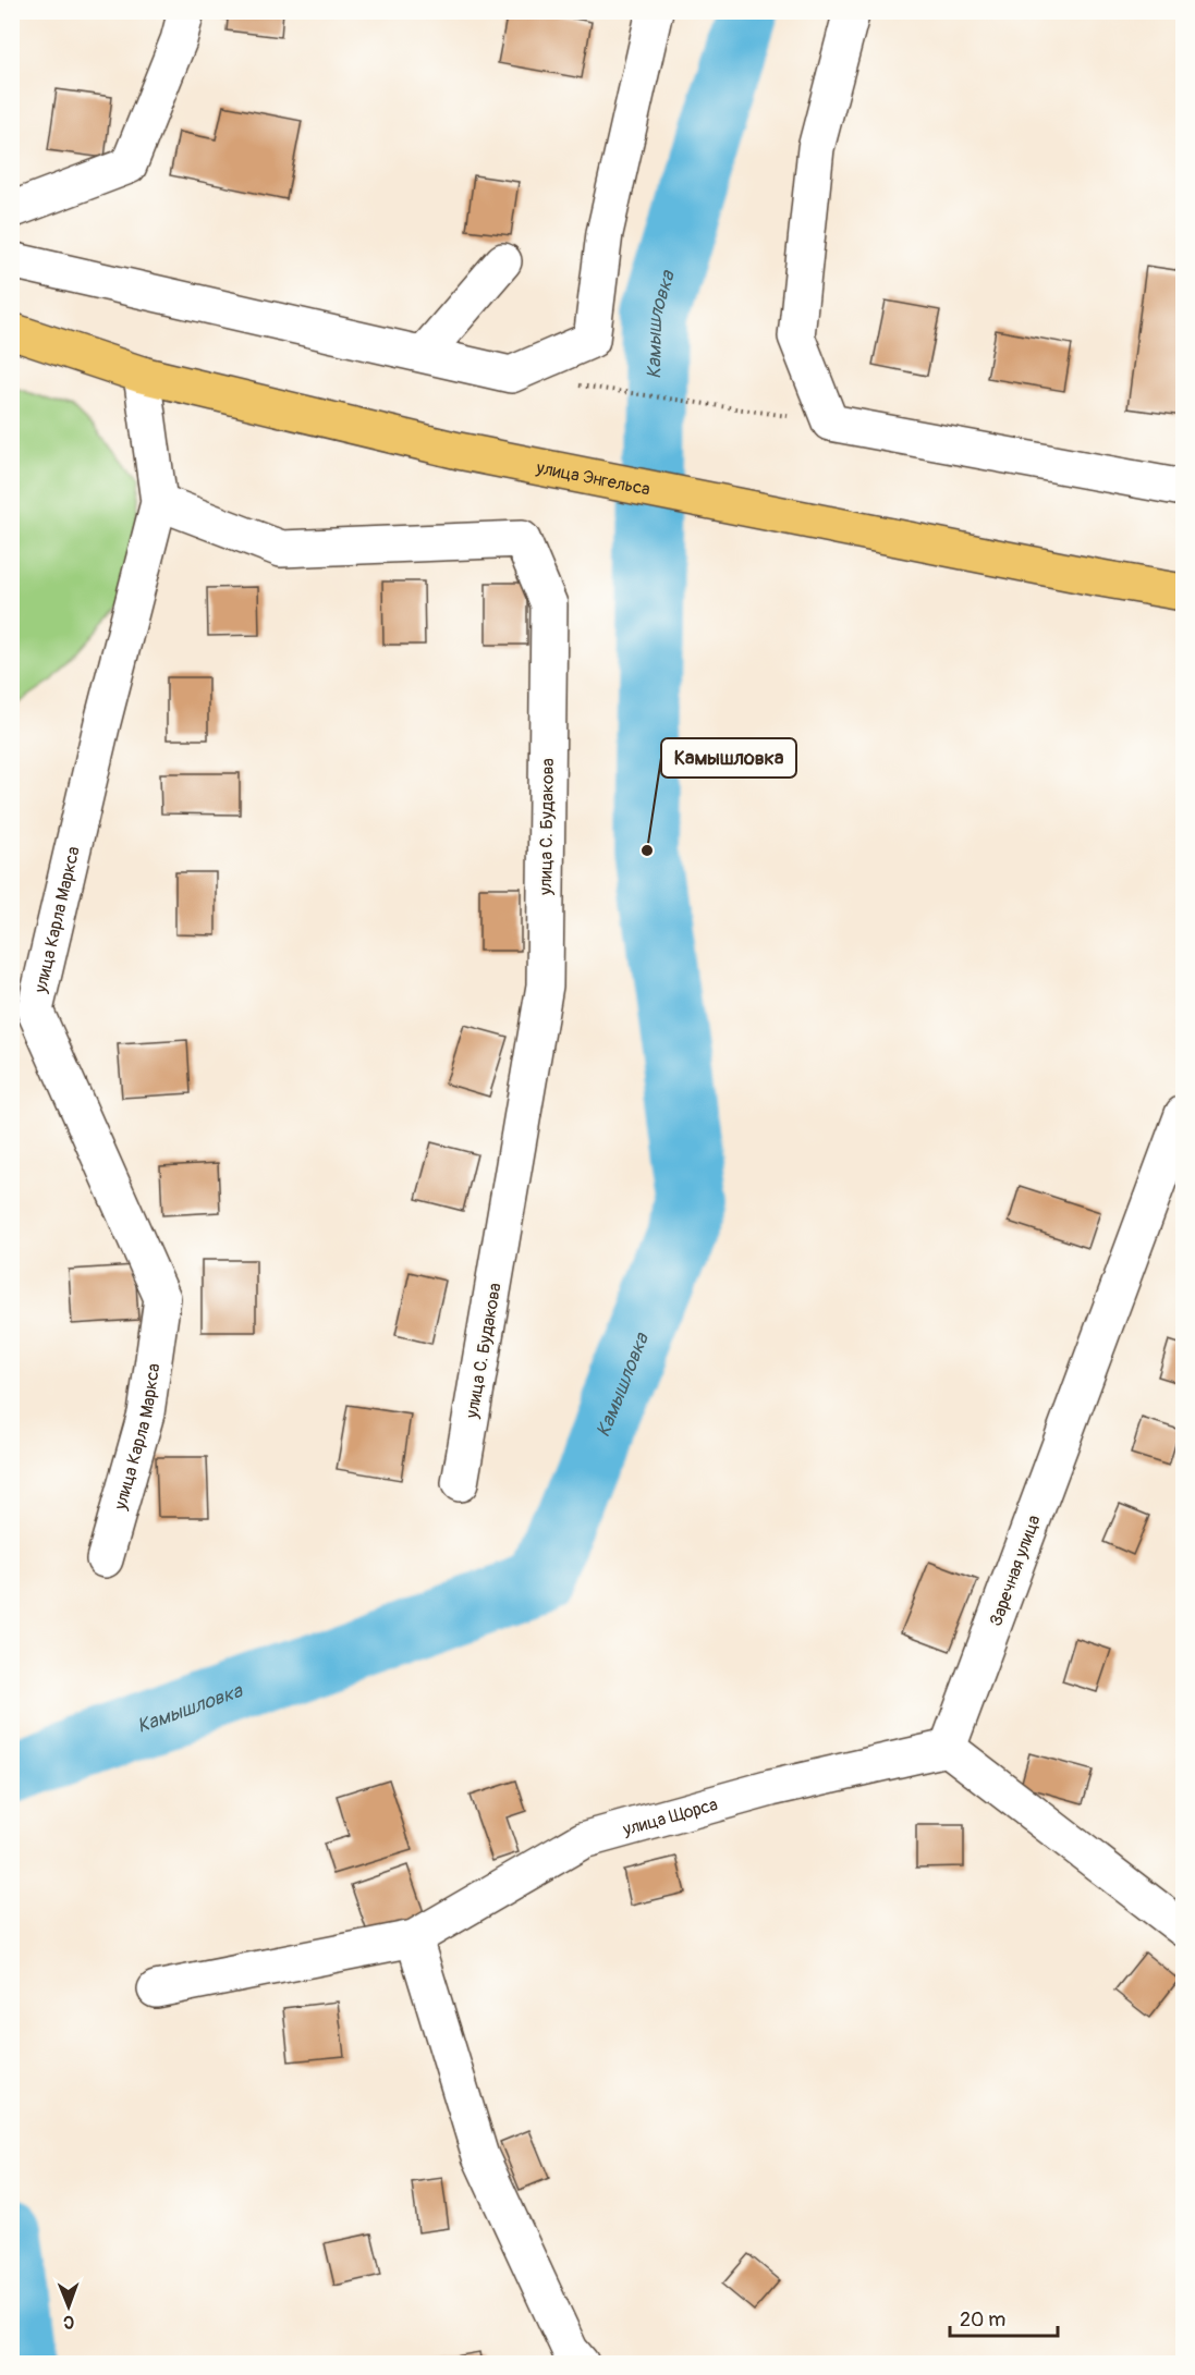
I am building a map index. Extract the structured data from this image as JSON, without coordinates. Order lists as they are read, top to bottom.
{
  "streets": {
    "main road": ["улица Энгельса"],
    "street": [
      "улица С. Будакова",
      "улица Карла Маркса",
      "Заречная улица",
      "улица Щорса"
    ]
  },
  "crossings": [
    ["улица Энгельса", "улица Карла Маркса"],
    ["улица С. Будакова", "улица Карла Маркса"],
    ["Заречная улица", "улица Щорса"]
  ],
  "water": ["Камышловка"],
  "places": ["Камышловка"],
  "scale_bar": "20 m",
  "north": "bottom"
}
